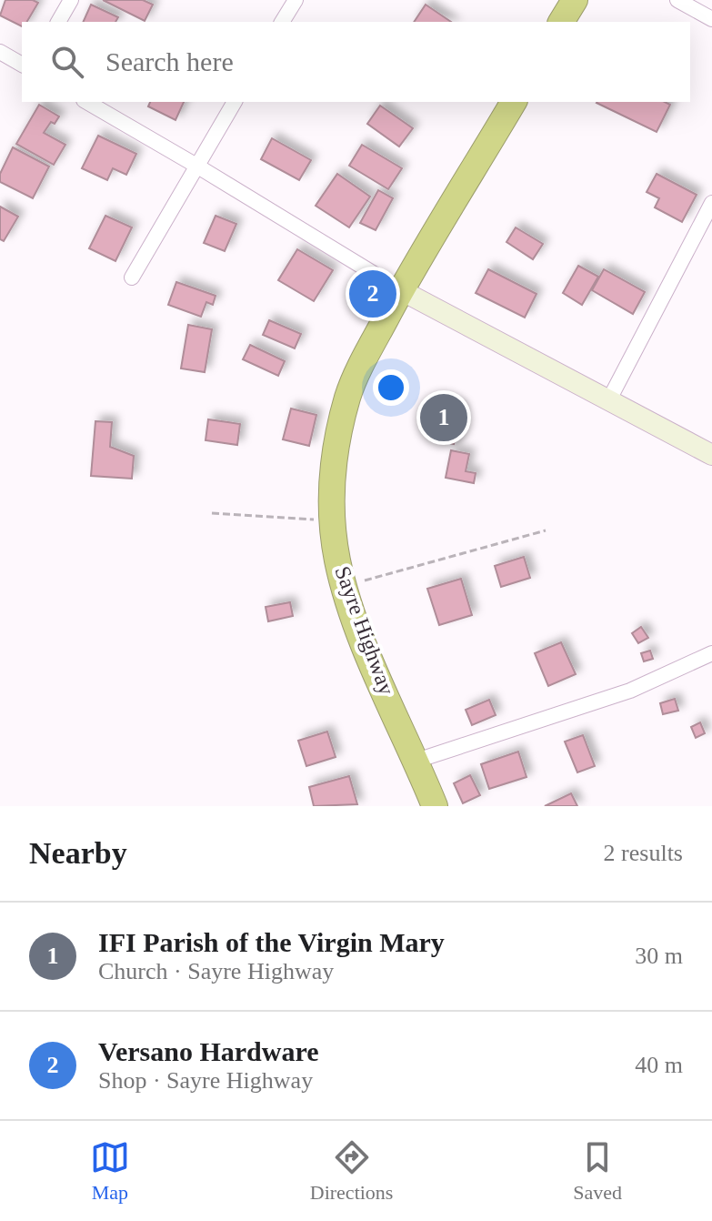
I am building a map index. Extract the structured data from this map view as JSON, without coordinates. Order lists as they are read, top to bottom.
{
  "streets": {
    "highway": ["Sayre Highway"]
  },
  "page": {
    "search": "Search here",
    "pins": ["2", "1"],
    "heading": ["Nearby", "2 results"],
    "list": [
      {
        "mark": "1",
        "name": "IFI Parish of the Virgin Mary",
        "note": "Church · Sayre Highway",
        "value": "30 m"
      },
      {
        "mark": "2",
        "name": "Versano Hardware",
        "note": "Shop · Sayre Highway",
        "value": "40 m"
      }
    ],
    "nav": ["Map", "Directions", "Saved"]
  }
}
